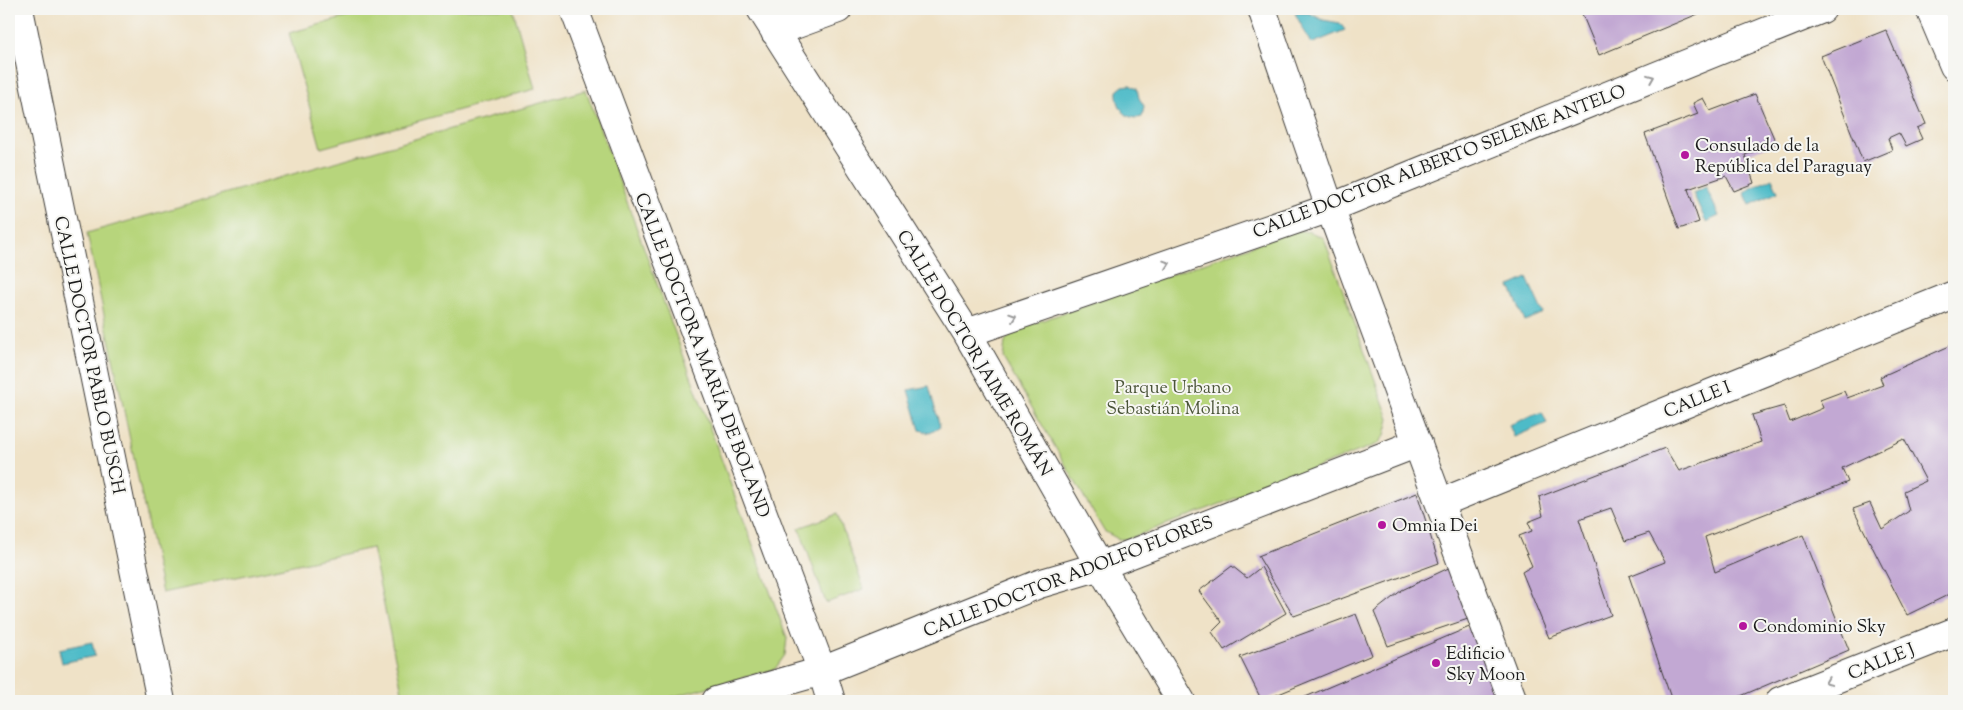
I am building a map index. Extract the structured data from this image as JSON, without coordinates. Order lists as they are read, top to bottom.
{
  "streets": {
    "street": [
      "CALLE DOCTOR ALBERTO SELEME ANTELO",
      "CALLE DOCTOR JAIME ROMÁN",
      "CALLE DOCTOR PABLO BUSCH",
      "CALLE DOCTORA MARÍA DE BOLAND",
      "CALLE I",
      "CALLE DOCTOR ADOLFO FLORES",
      "CALLE J"
    ]
  },
  "crossings": [
    ["CALLE DOCTOR ALBERTO SELEME ANTELO", "CALLE DOCTOR JAIME ROMÁN"],
    ["CALLE DOCTOR JAIME ROMÁN", "CALLE DOCTOR ADOLFO FLORES"],
    ["CALLE DOCTORA MARÍA DE BOLAND", "CALLE DOCTOR ADOLFO FLORES"]
  ],
  "one_way": ["CALLE DOCTOR ALBERTO SELEME ANTELO", "CALLE J"],
  "parks": ["Parque Urbano Sebastián Molina"],
  "places": [
    "Consulado de la República del Paraguay",
    "Omnia Dei",
    "Condominio Sky",
    "Edificio Sky Moon"
  ]
}
